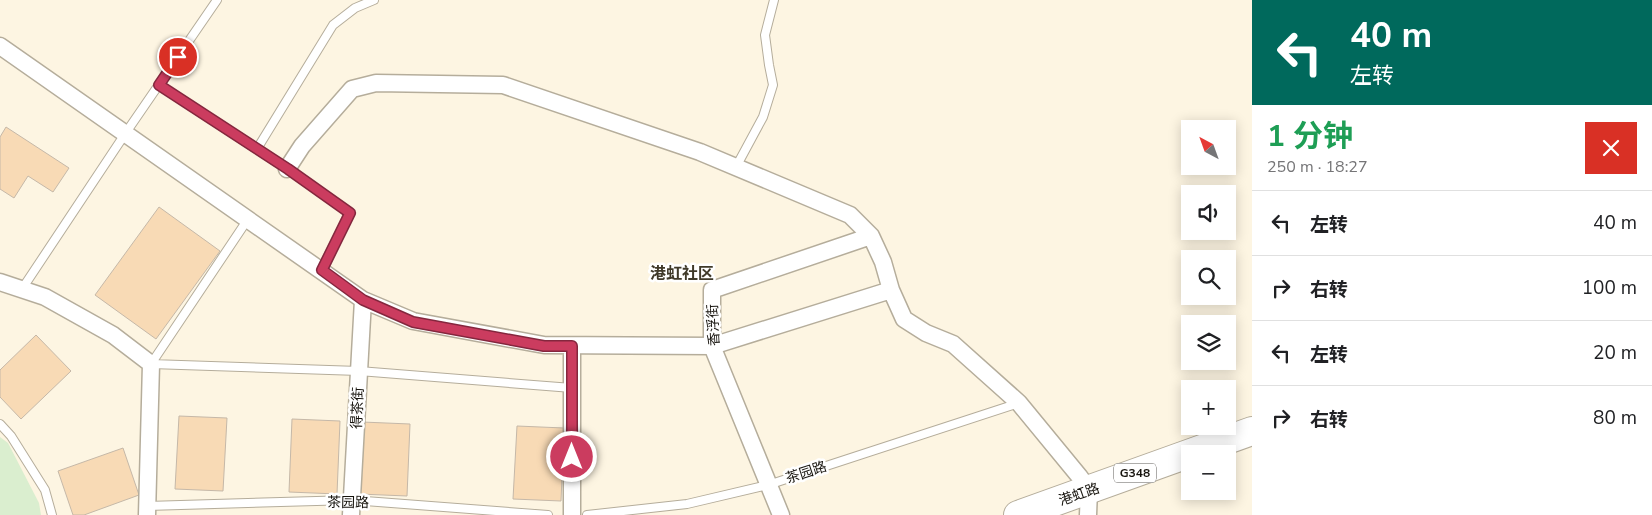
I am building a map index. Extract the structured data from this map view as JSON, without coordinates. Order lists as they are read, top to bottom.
{
  "streets": {
    "highway": ["G348", "港虹路"],
    "street": ["香浮街", "得茶街"],
    "lane": ["茶园路"]
  },
  "crossings": [
    ["香浮街", "茶园路"],
    ["得茶街", "茶园路"]
  ],
  "districts": ["港虹社区"],
  "north": "top left",
  "page": {
    "turn": ["40 m", "左转"],
    "heading": ["1 分钟", "250 m · 18:27"],
    "map_buttons": ["+", "−"],
    "list": [
      {
        "name": "左转",
        "value": "40 m"
      },
      {
        "name": "右转",
        "value": "100 m"
      },
      {
        "name": "左转",
        "value": "20 m"
      },
      {
        "name": "右转",
        "value": "80 m"
      }
    ]
  }
}
